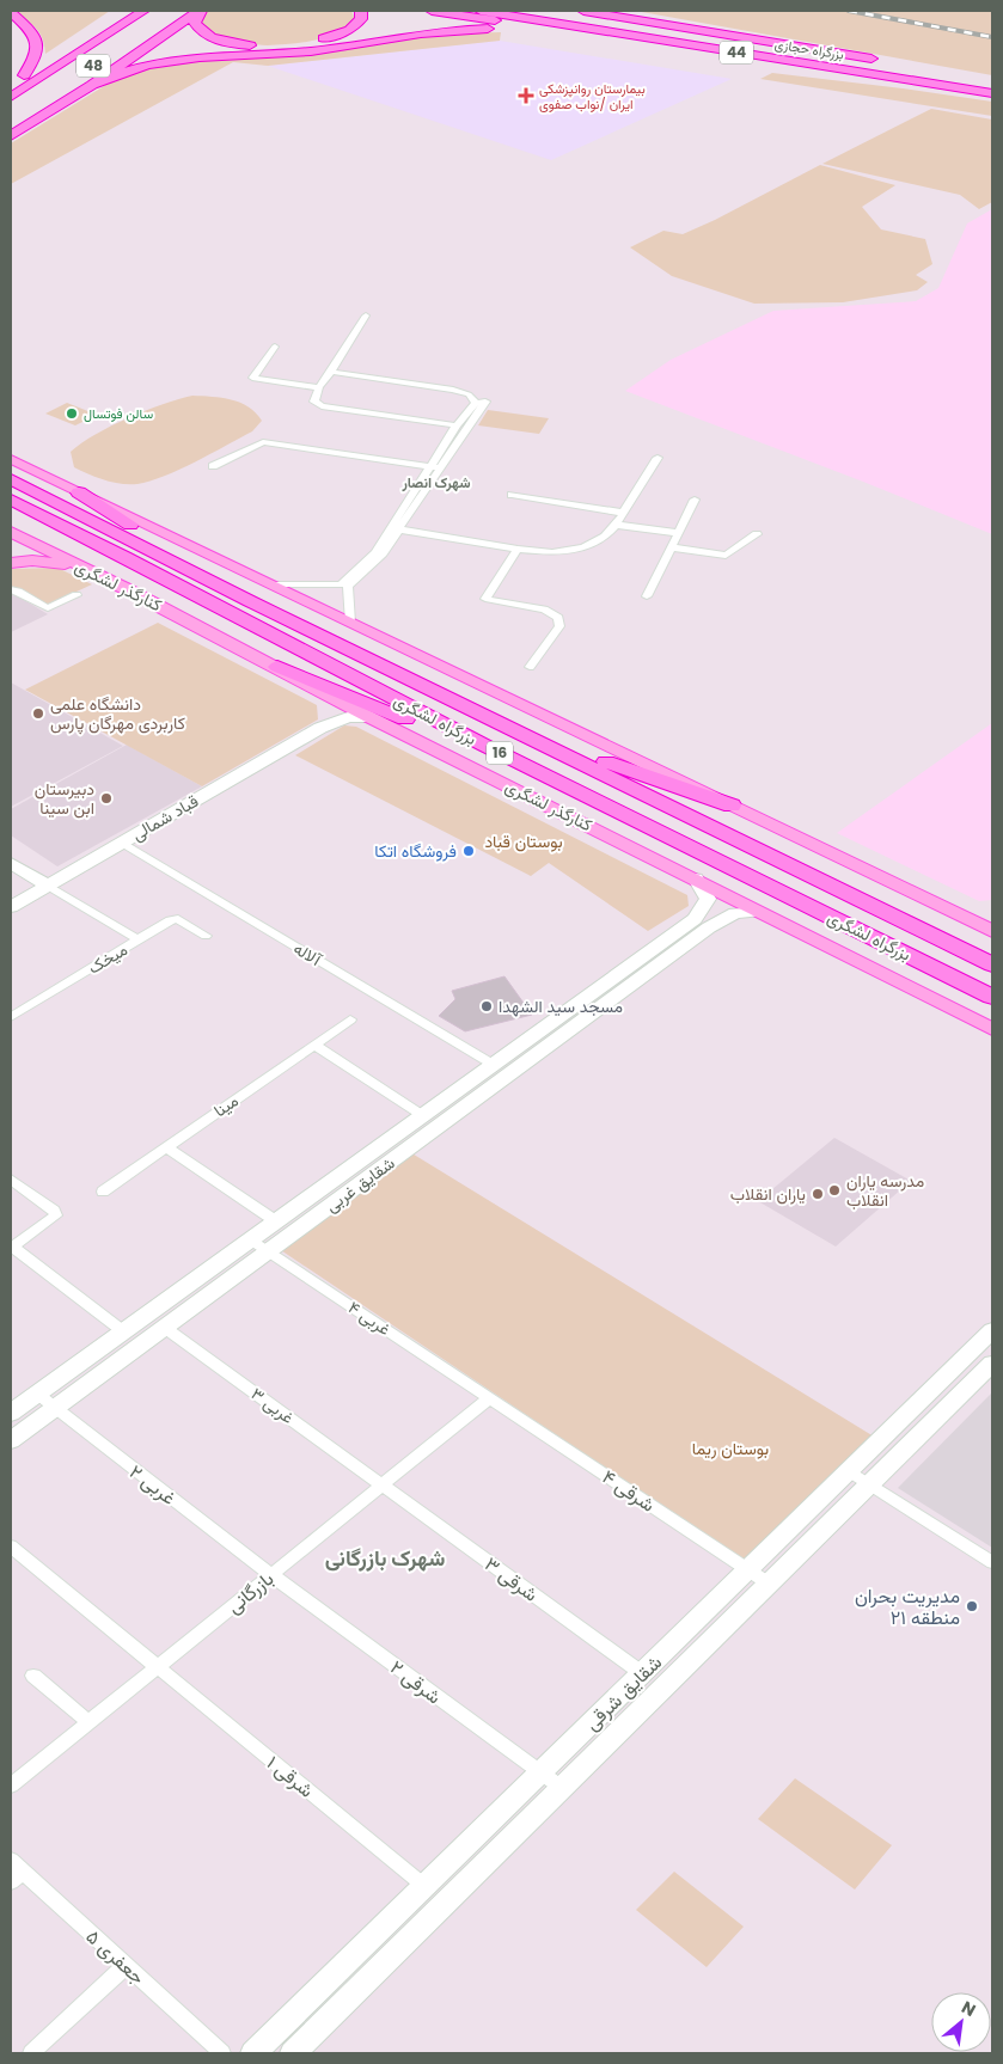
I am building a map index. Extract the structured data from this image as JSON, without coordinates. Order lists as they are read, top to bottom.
{
  "streets": {
    "highway": [
      "بزرگراه حجازی",
      "44",
      "48",
      "بزرگراه لشگری",
      "16"
    ],
    "main road": ["کنارگذر لشگری"],
    "street": [
      "قباد شمالی",
      "آلاله",
      "میخک",
      "مینا",
      "شقایق غربی",
      "۴ غربی",
      "۳ غربی",
      "۲ غربی",
      "۴ شرقی",
      "۳ شرقی",
      "بازرگانی",
      "۲ شرقی",
      "شقایق شرقی",
      "۱ شرقی",
      "جعفری ۵"
    ]
  },
  "crossings": [
    ["کنارگذر لشگری", "قباد شمالی"],
    ["کنارگذر لشگری", "شقایق غربی"],
    ["قباد شمالی", "آلاله"],
    ["آلاله", "شقایق غربی"],
    ["شقایق غربی", "۴ غربی"],
    ["شقایق غربی", "۳ غربی"],
    ["شقایق غربی", "۲ غربی"],
    ["۴ غربی", "۴ شرقی"],
    ["۴ غربی", "بازرگانی"],
    ["۳ غربی", "۳ شرقی"],
    ["۳ غربی", "بازرگانی"],
    ["۲ غربی", "بازرگانی"],
    ["۲ غربی", "۲ شرقی"],
    ["۴ شرقی", "بازرگانی"],
    ["۴ شرقی", "شقایق شرقی"],
    ["۳ شرقی", "بازرگانی"],
    ["۳ شرقی", "شقایق شرقی"],
    ["بازرگانی", "۲ شرقی"],
    ["بازرگانی", "۱ شرقی"],
    ["۲ شرقی", "شقایق شرقی"],
    ["شقایق شرقی", "۱ شرقی"]
  ],
  "districts": ["شهرک انصار", "شهرک بازرگانی"],
  "parks": ["بوستان قباد", "بوستان ریما"],
  "places": {
    "health": ["بیمارستان روانپزشکی ایران /نواب صفوی"],
    "other": [
      "سالن فوتسال",
      "دانشگاه علمی کاربردی مهرگان پارس",
      "دبیرستان ابن سینا",
      "فروشگاه اتکا",
      "مسجد سید الشهدا",
      "مدرسه یاران انقلاب",
      "یاران انقلاب",
      "مدیریت بحران منطقه ۲۱"
    ]
  },
  "north": "top right"
}
